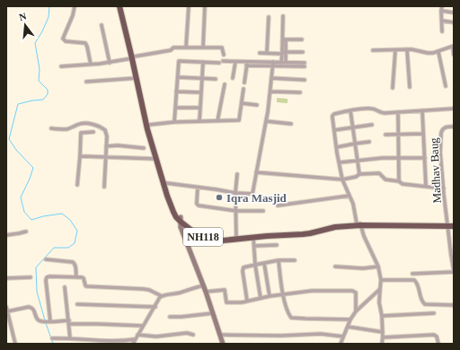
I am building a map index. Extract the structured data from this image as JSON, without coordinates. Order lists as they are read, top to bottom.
{
  "streets": {
    "highway": ["NH118"],
    "street": ["Madhav Baug"]
  },
  "crossings": [
    ["Madhav Baug", "NH118"]
  ],
  "places": ["Iqra Masjid"],
  "north": "top"
}
